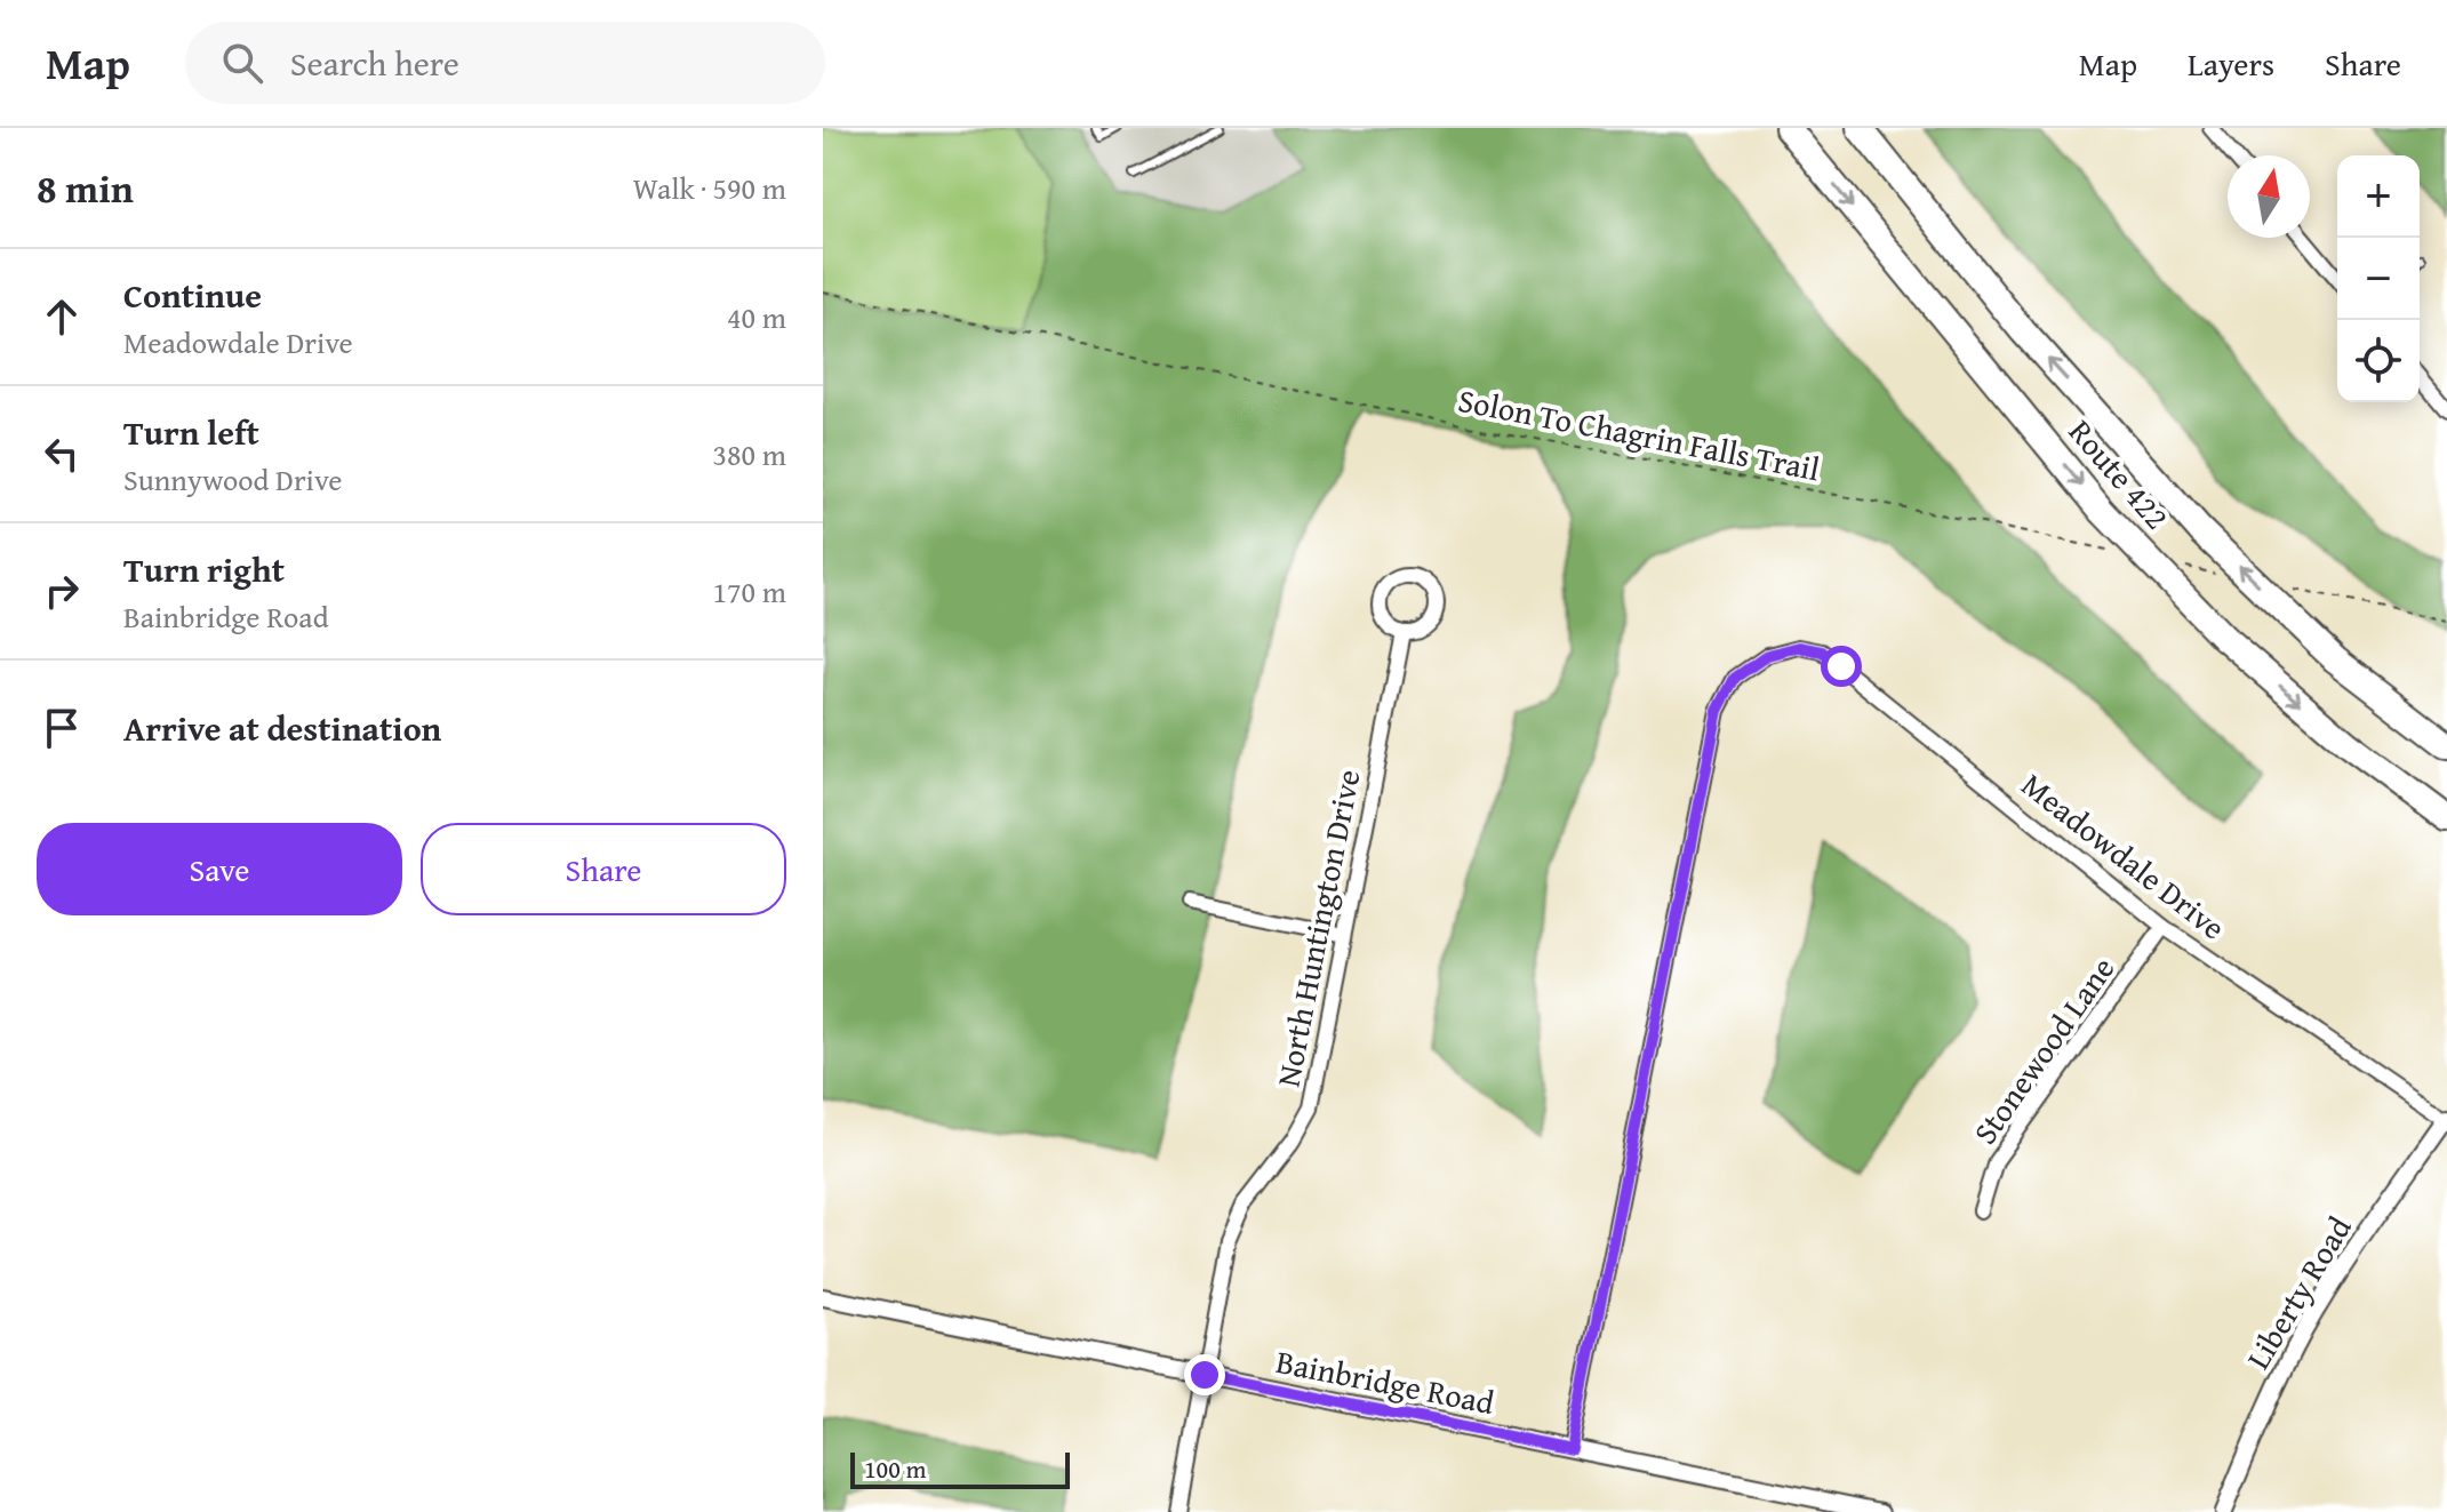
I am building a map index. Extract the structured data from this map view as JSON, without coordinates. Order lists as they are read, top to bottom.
{
  "streets": {
    "highway": ["Route 422"],
    "street": [
      "Meadowdale Drive",
      "North Huntington Drive",
      "Stonewood Lane",
      "Liberty Road",
      "Bainbridge Road"
    ],
    "path": ["Solon To Chagrin Falls Trail"]
  },
  "crossings": [
    ["Meadowdale Drive", "Stonewood Lane"],
    ["Meadowdale Drive", "Liberty Road"],
    ["Meadowdale Drive", "Bainbridge Road"],
    ["North Huntington Drive", "Bainbridge Road"]
  ],
  "scale_bar": "100 m",
  "north": "top",
  "page": {
    "header": "Map",
    "search": "Search here",
    "nav": ["Map", "Layers", "Share"],
    "heading": ["8 min", "Walk · 590 m"],
    "map_buttons": ["+", "−"],
    "list": [
      ["Continue", "Meadowdale Drive", "40 m"],
      ["Turn left", "Sunnywood Drive", "380 m"],
      ["Turn right", "Bainbridge Road", "170 m"],
      "Arrive at destination"
    ],
    "buttons": ["Save", "Share"],
    "scale": "100 m"
  }
}
